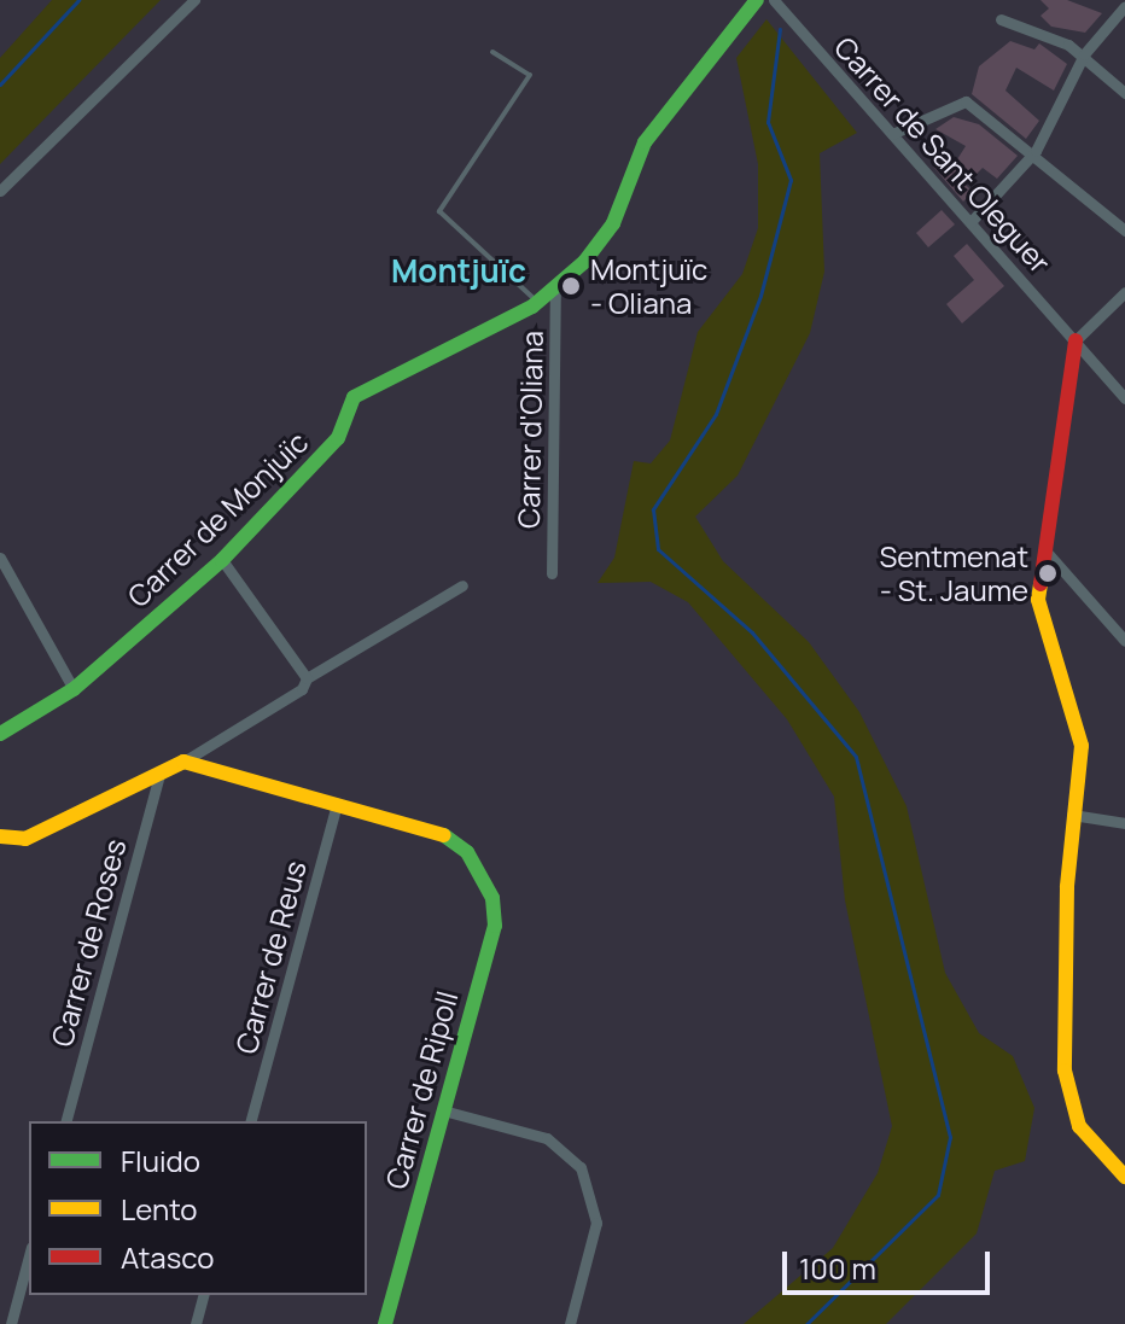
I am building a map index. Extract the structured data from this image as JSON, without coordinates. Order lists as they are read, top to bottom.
{
  "streets": {
    "street": [
      "Carrer de Sant Oleguer",
      "Carrer d'Oliana",
      "Carrer de Monjuïc",
      "Carrer de Roses",
      "Carrer de Reus",
      "Carrer de Ripoll"
    ]
  },
  "crossings": [
    ["Carrer d'Oliana", "Carrer de Monjuïc"],
    ["Carrer de Reus", "Carrer de Ripoll"]
  ],
  "districts": ["Montjuïc"],
  "places": ["Montjuïc - Oliana", "Sentmenat - St. Jaume"],
  "legend": ["Fluido", "Lento", "Atasco"],
  "scale_bar": "100 m"
}
